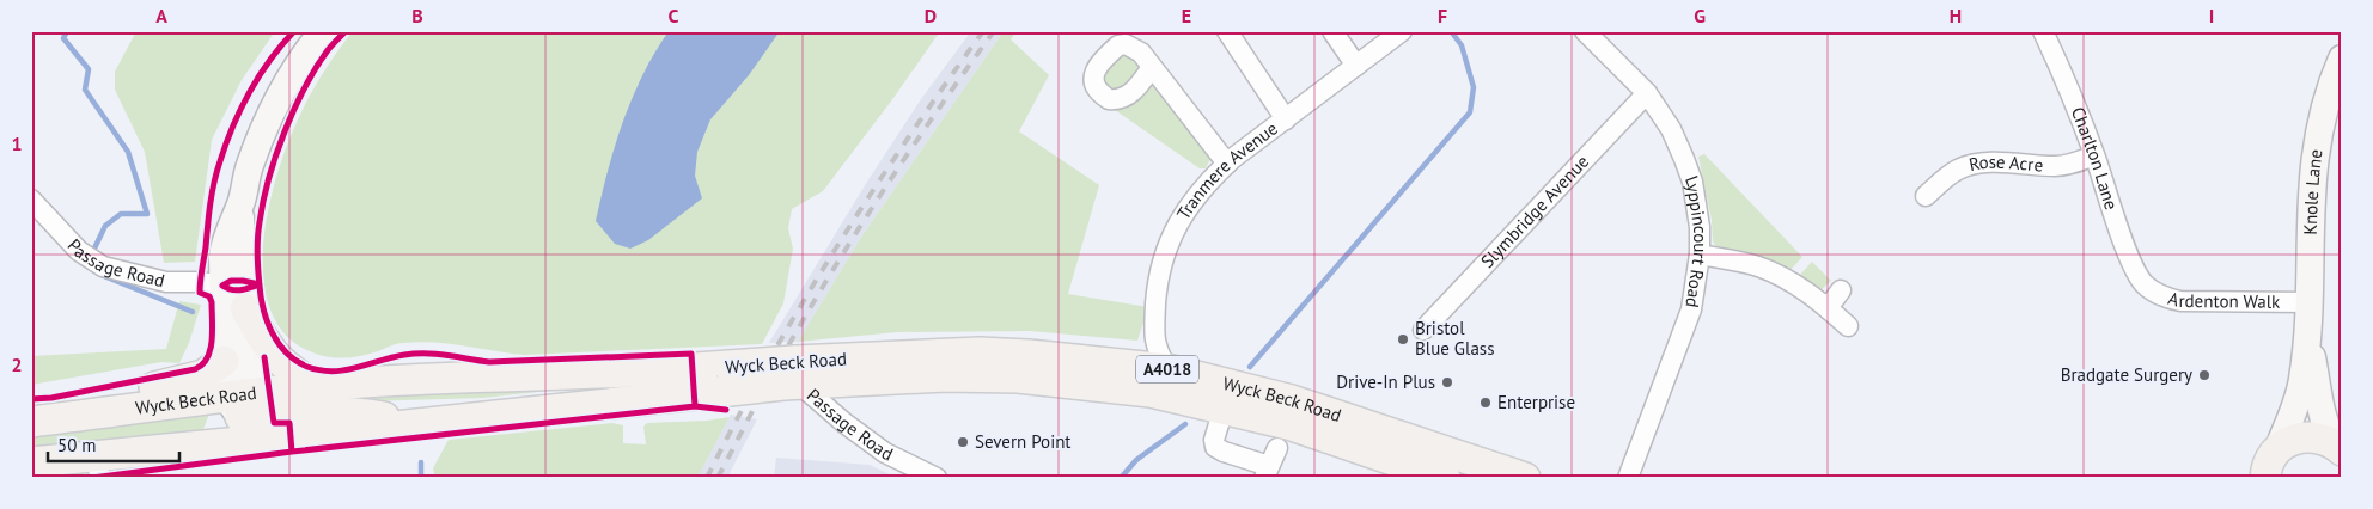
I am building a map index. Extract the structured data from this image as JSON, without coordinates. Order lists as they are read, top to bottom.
{
  "streets": {
    "main road": ["Wyck Beck Road", "A4018"],
    "street": [
      "Charlton Lane",
      "Rose Acre",
      "Tranmere Avenue",
      "Knole Lane",
      "Slymbridge Avenue",
      "Lyppincourt Road",
      "Passage Road",
      "Ardenton Walk"
    ]
  },
  "crossings": [
    ["Charlton Lane", "Rose Acre"],
    ["Charlton Lane", "Ardenton Walk"],
    ["Tranmere Avenue", "Wyck Beck Road"],
    ["Knole Lane", "Ardenton Walk"],
    ["Slymbridge Avenue", "Lyppincourt Road"],
    ["Passage Road", "Wyck Beck Road"]
  ],
  "places": [
    "Bristol Blue Glass",
    "Bradgate Surgery",
    "Drive-In Plus",
    "Enterprise",
    "Severn Point"
  ],
  "scale_bar": "50 m",
  "grid": {
    "columns": [
      "A",
      "B",
      "C",
      "D",
      "E",
      "F",
      "G",
      "H",
      "I"
    ],
    "rows": ["1", "2"]
  }
}
